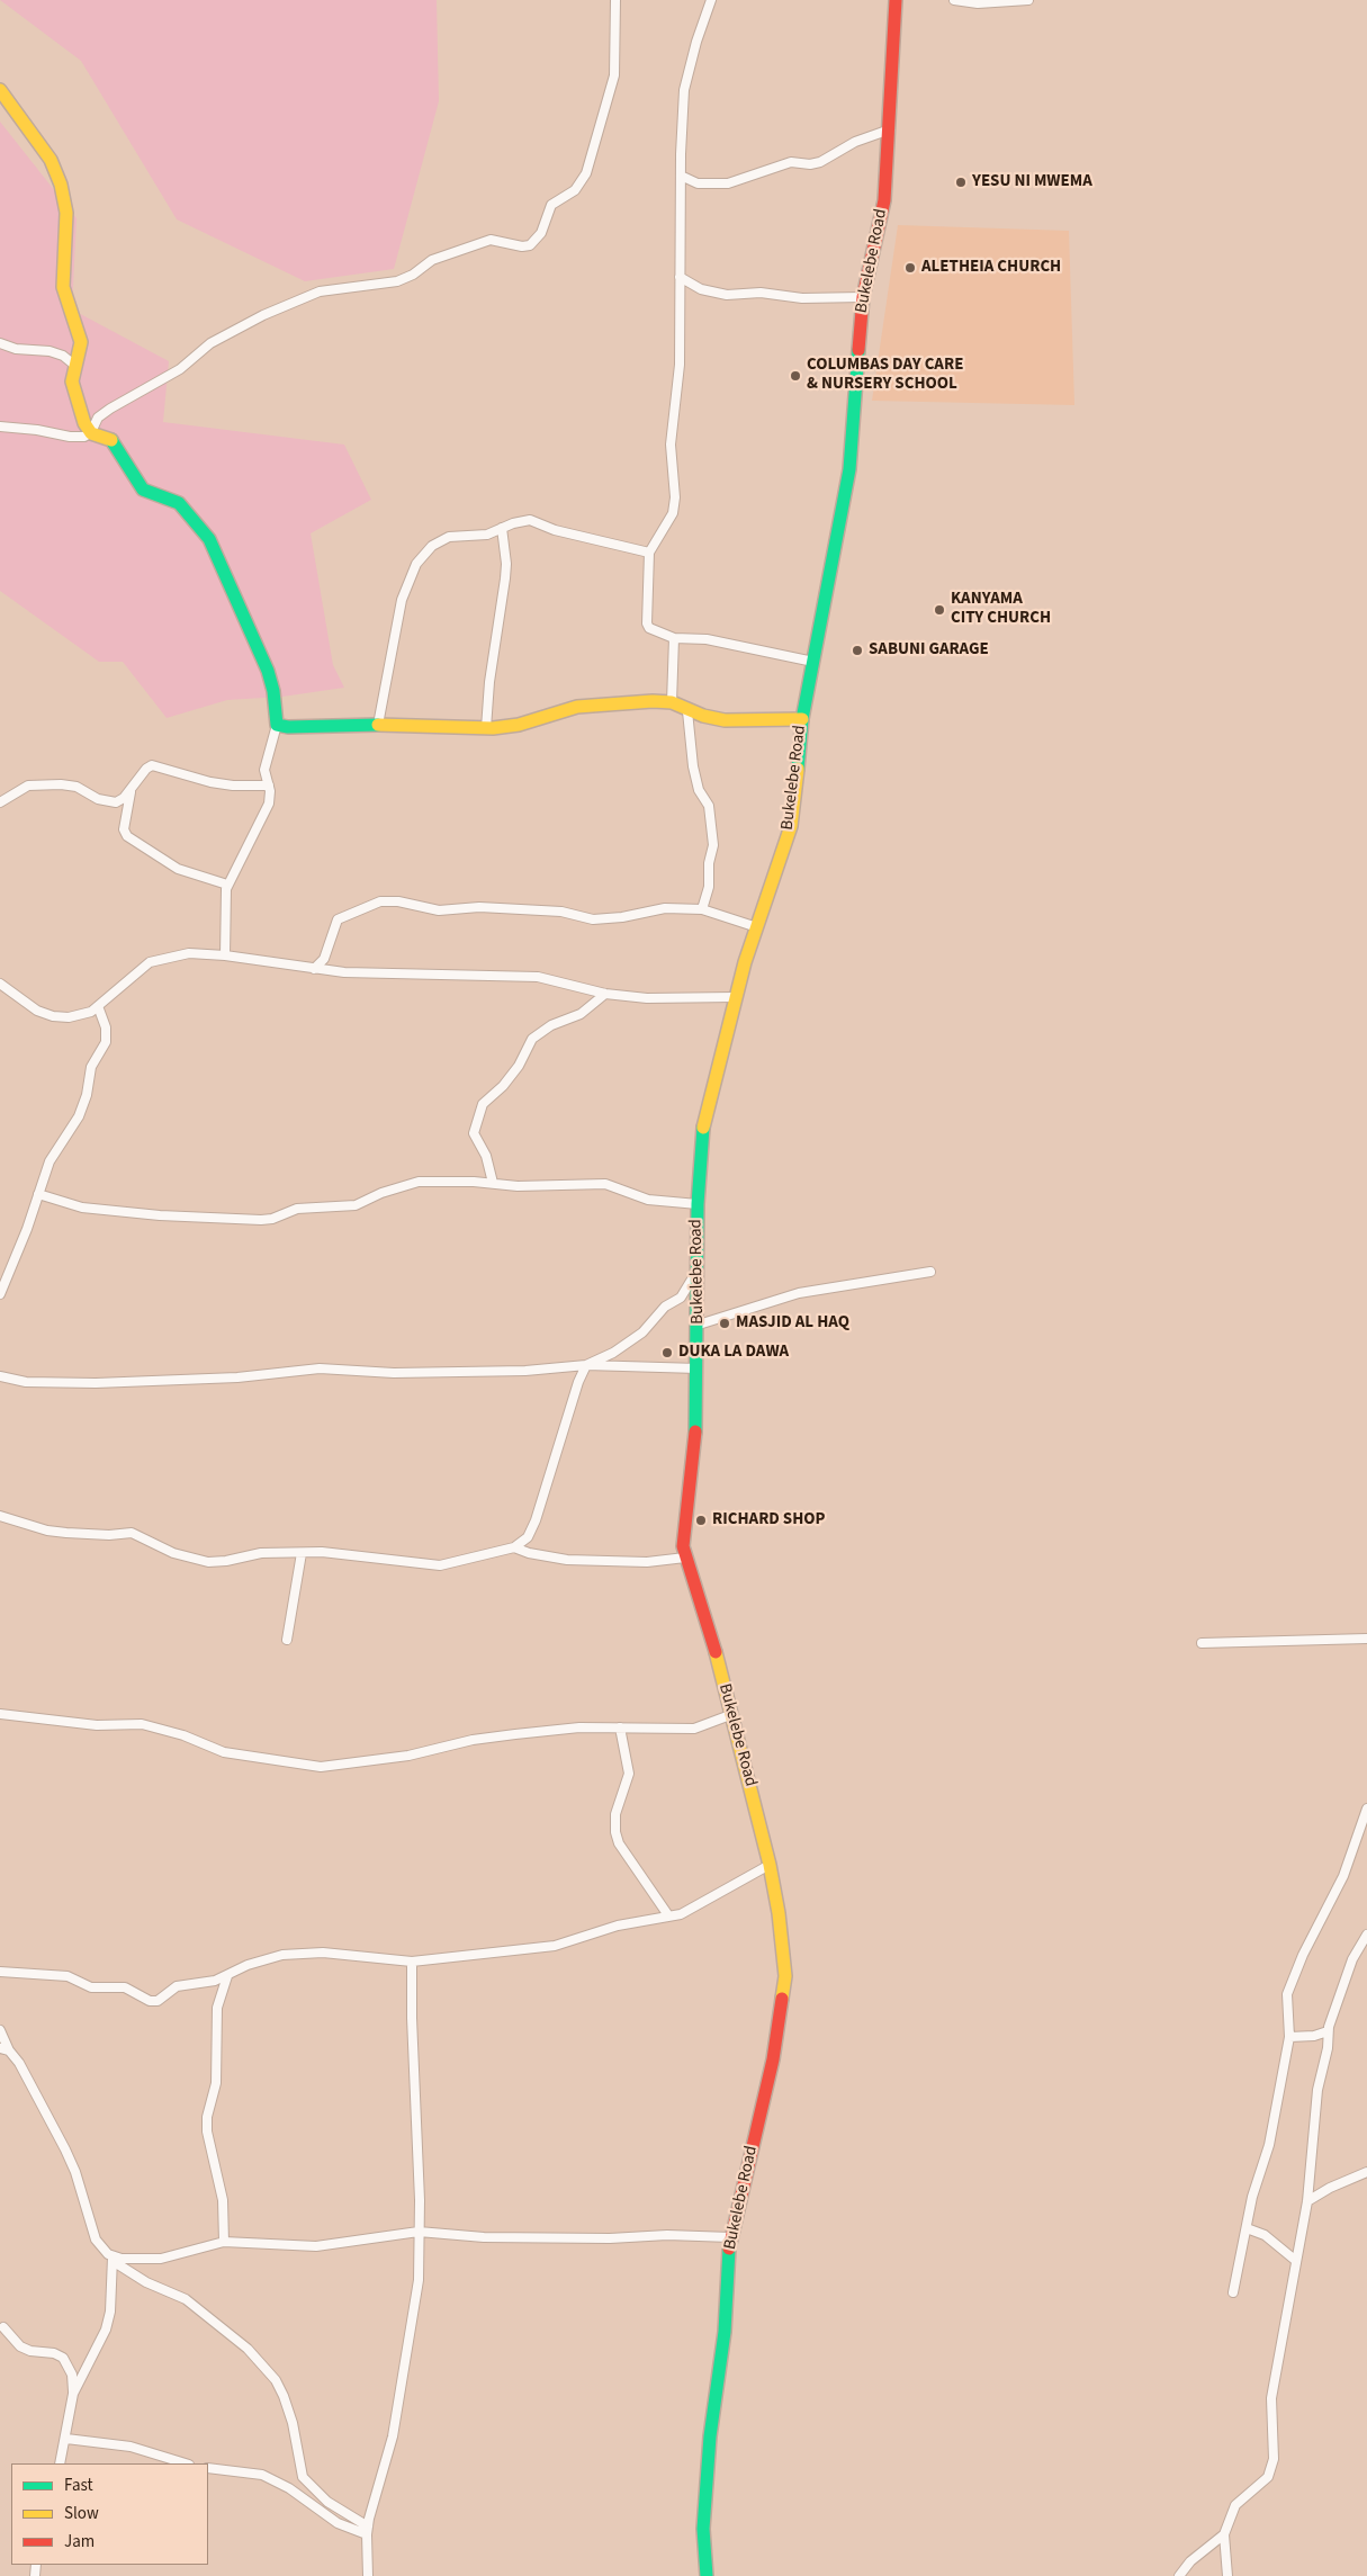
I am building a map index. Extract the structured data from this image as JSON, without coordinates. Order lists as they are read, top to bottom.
{
  "streets": {
    "street": ["Bukelebe Road"]
  },
  "places": [
    "YESU NI MWEMA",
    "ALETHEIA CHURCH",
    "COLUMBAS DAY CARE & NURSERY SCHOOL",
    "KANYAMA CITY CHURCH",
    "SABUNI GARAGE",
    "MASJID AL HAQ",
    "DUKA LA DAWA",
    "RICHARD SHOP"
  ],
  "legend": ["Fast", "Slow", "Jam"]
}
